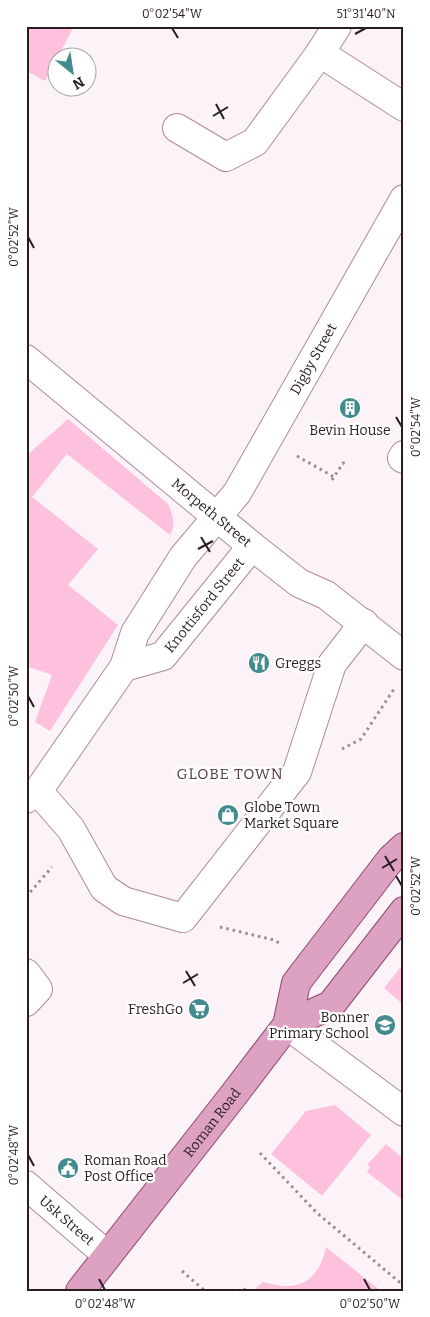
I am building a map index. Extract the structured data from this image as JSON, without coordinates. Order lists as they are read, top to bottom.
{
  "streets": {
    "main road": ["Roman Road"],
    "street": [
      "Digby Street",
      "Morpeth Street",
      "Knottisford Street",
      "Usk Street"
    ]
  },
  "crossings": [
    ["Digby Street", "Morpeth Street"],
    ["Morpeth Street", "Knottisford Street"],
    ["Roman Road", "Usk Street"]
  ],
  "districts": ["GLOBE TOWN"],
  "places": {
    "building": ["Bevin House"],
    "restaurant": ["Greggs"],
    "shop": ["Globe Town Market Square"],
    "supermarket": ["FreshGo"],
    "school or university": ["Bonner Primary School"],
    "public building": ["Roman Road Post Office"]
  },
  "north": "bottom right",
  "coordinates": [
    "0°02'54\"W",
    "51°31'40\"N",
    "0°02'52\"W",
    "0°02'50\"W",
    "0°02'48\"W"
  ]
}
